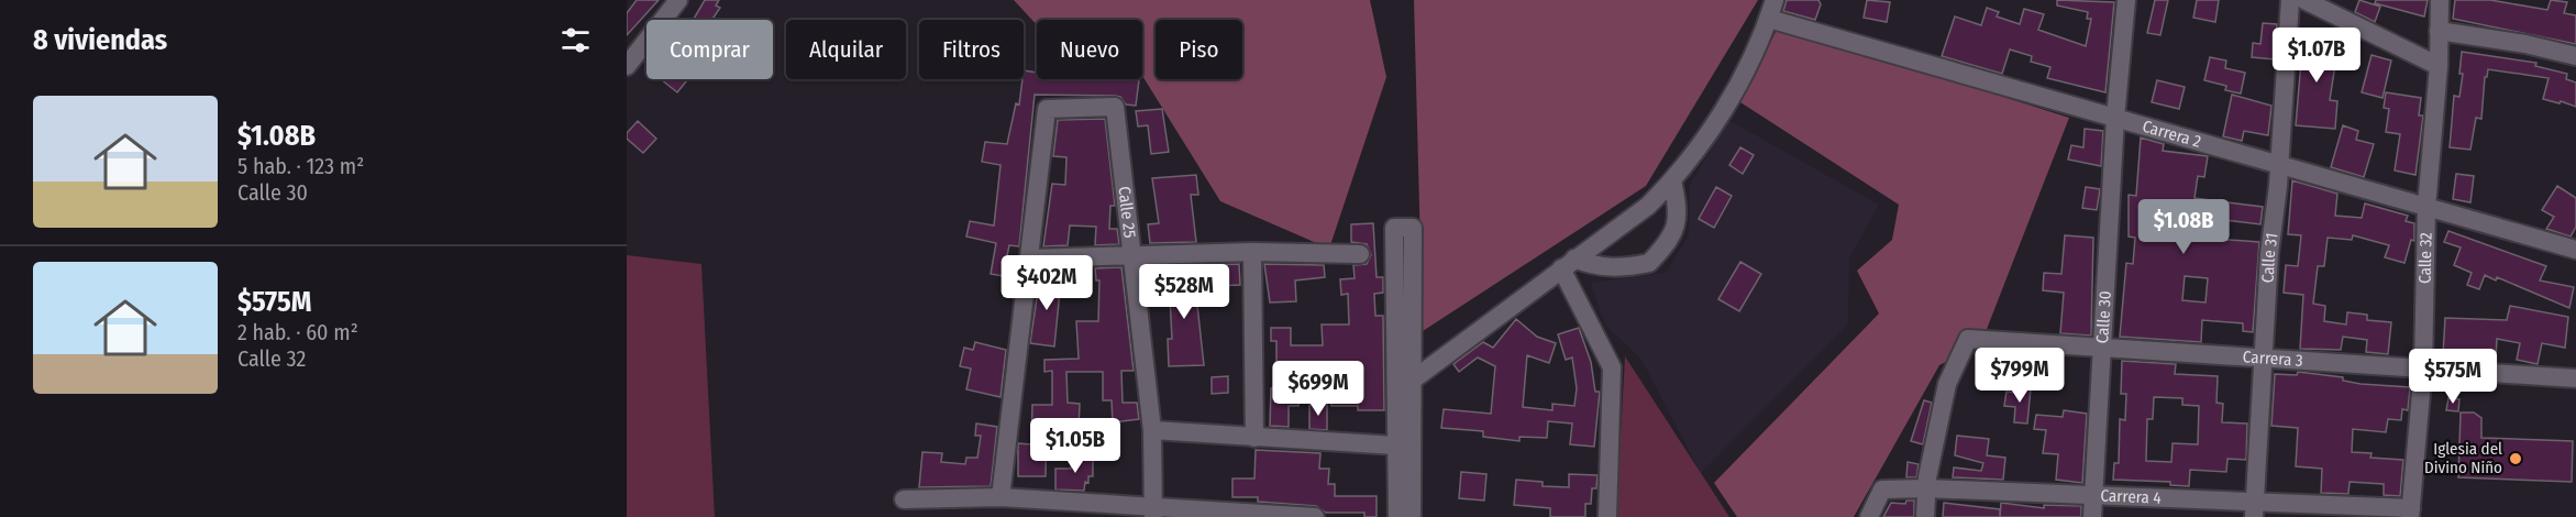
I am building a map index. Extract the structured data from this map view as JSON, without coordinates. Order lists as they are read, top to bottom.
{
  "streets": {
    "street": [
      "Carrera 2",
      "Calle 25",
      "Calle 31",
      "Calle 32",
      "Calle 30",
      "Carrera 3",
      "Carrera 4"
    ]
  },
  "crossings": [
    ["Carrera 2", "Calle 31"],
    ["Carrera 2", "Calle 32"],
    ["Carrera 2", "Calle 30"],
    ["Calle 31", "Carrera 3"],
    ["Calle 31", "Carrera 4"],
    ["Calle 32", "Carrera 3"],
    ["Calle 32", "Carrera 4"],
    ["Calle 30", "Carrera 3"],
    ["Calle 30", "Carrera 4"],
    ["Carrera 3", "Carrera 4"]
  ],
  "places": ["Iglesia del Divino Niño"],
  "page": {
    "heading": "8 viviendas",
    "chip": [
      "Comprar",
      "Alquilar",
      "Filtros",
      "Nuevo",
      "Piso"
    ],
    "price": [
      "$1.07B",
      "$1.08B",
      "$402M",
      "$528M",
      "$799M",
      "$575M",
      "$699M",
      "$1.05B"
    ],
    "list": [
      {
        "name": "$1.08B",
        "note": "5 hab. · 123 m² · Calle 30"
      },
      {
        "name": "$575M",
        "note": "2 hab. · 60 m² · Calle 32"
      }
    ]
  }
}
